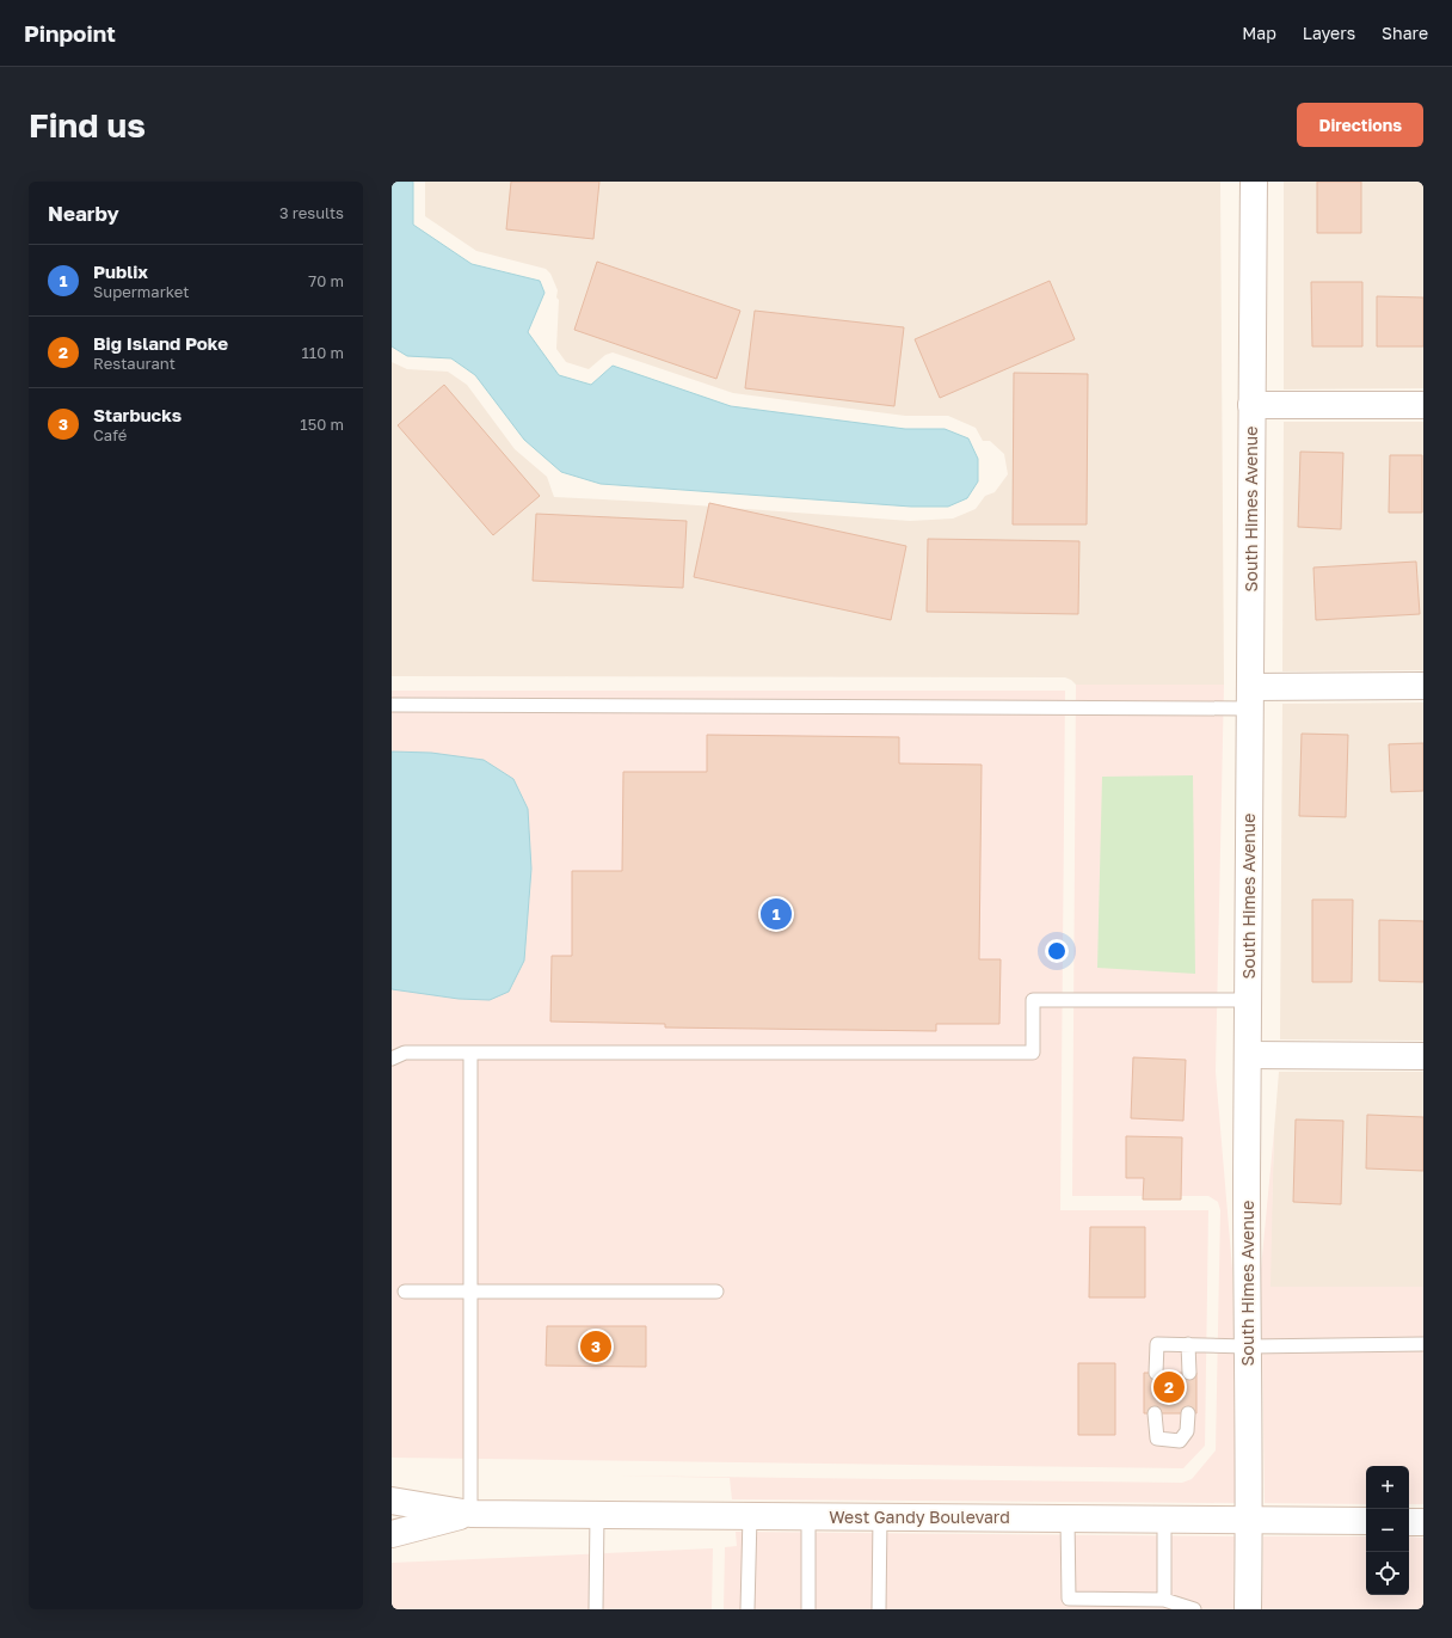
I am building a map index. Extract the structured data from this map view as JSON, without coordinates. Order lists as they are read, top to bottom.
{
  "streets": {
    "street": ["South Himes Avenue", "West Gandy Boulevard"]
  },
  "crossings": [
    ["South Himes Avenue", "West Gandy Boulevard"]
  ],
  "page": {
    "header": "Pinpoint",
    "nav": ["Map", "Layers", "Share"],
    "buttons": "Directions",
    "title": "Find us",
    "heading": ["Nearby", "3 results"],
    "list": [
      {
        "mark": "1",
        "name": "Publix",
        "note": "Supermarket",
        "value": "70 m"
      },
      {
        "mark": "2",
        "name": "Big Island Poke",
        "note": "Restaurant",
        "value": "110 m"
      },
      {
        "mark": "3",
        "name": "Starbucks",
        "note": "Café",
        "value": "150 m"
      }
    ],
    "pins": ["1", "3", "2"],
    "map_buttons": ["+", "−"]
  }
}
